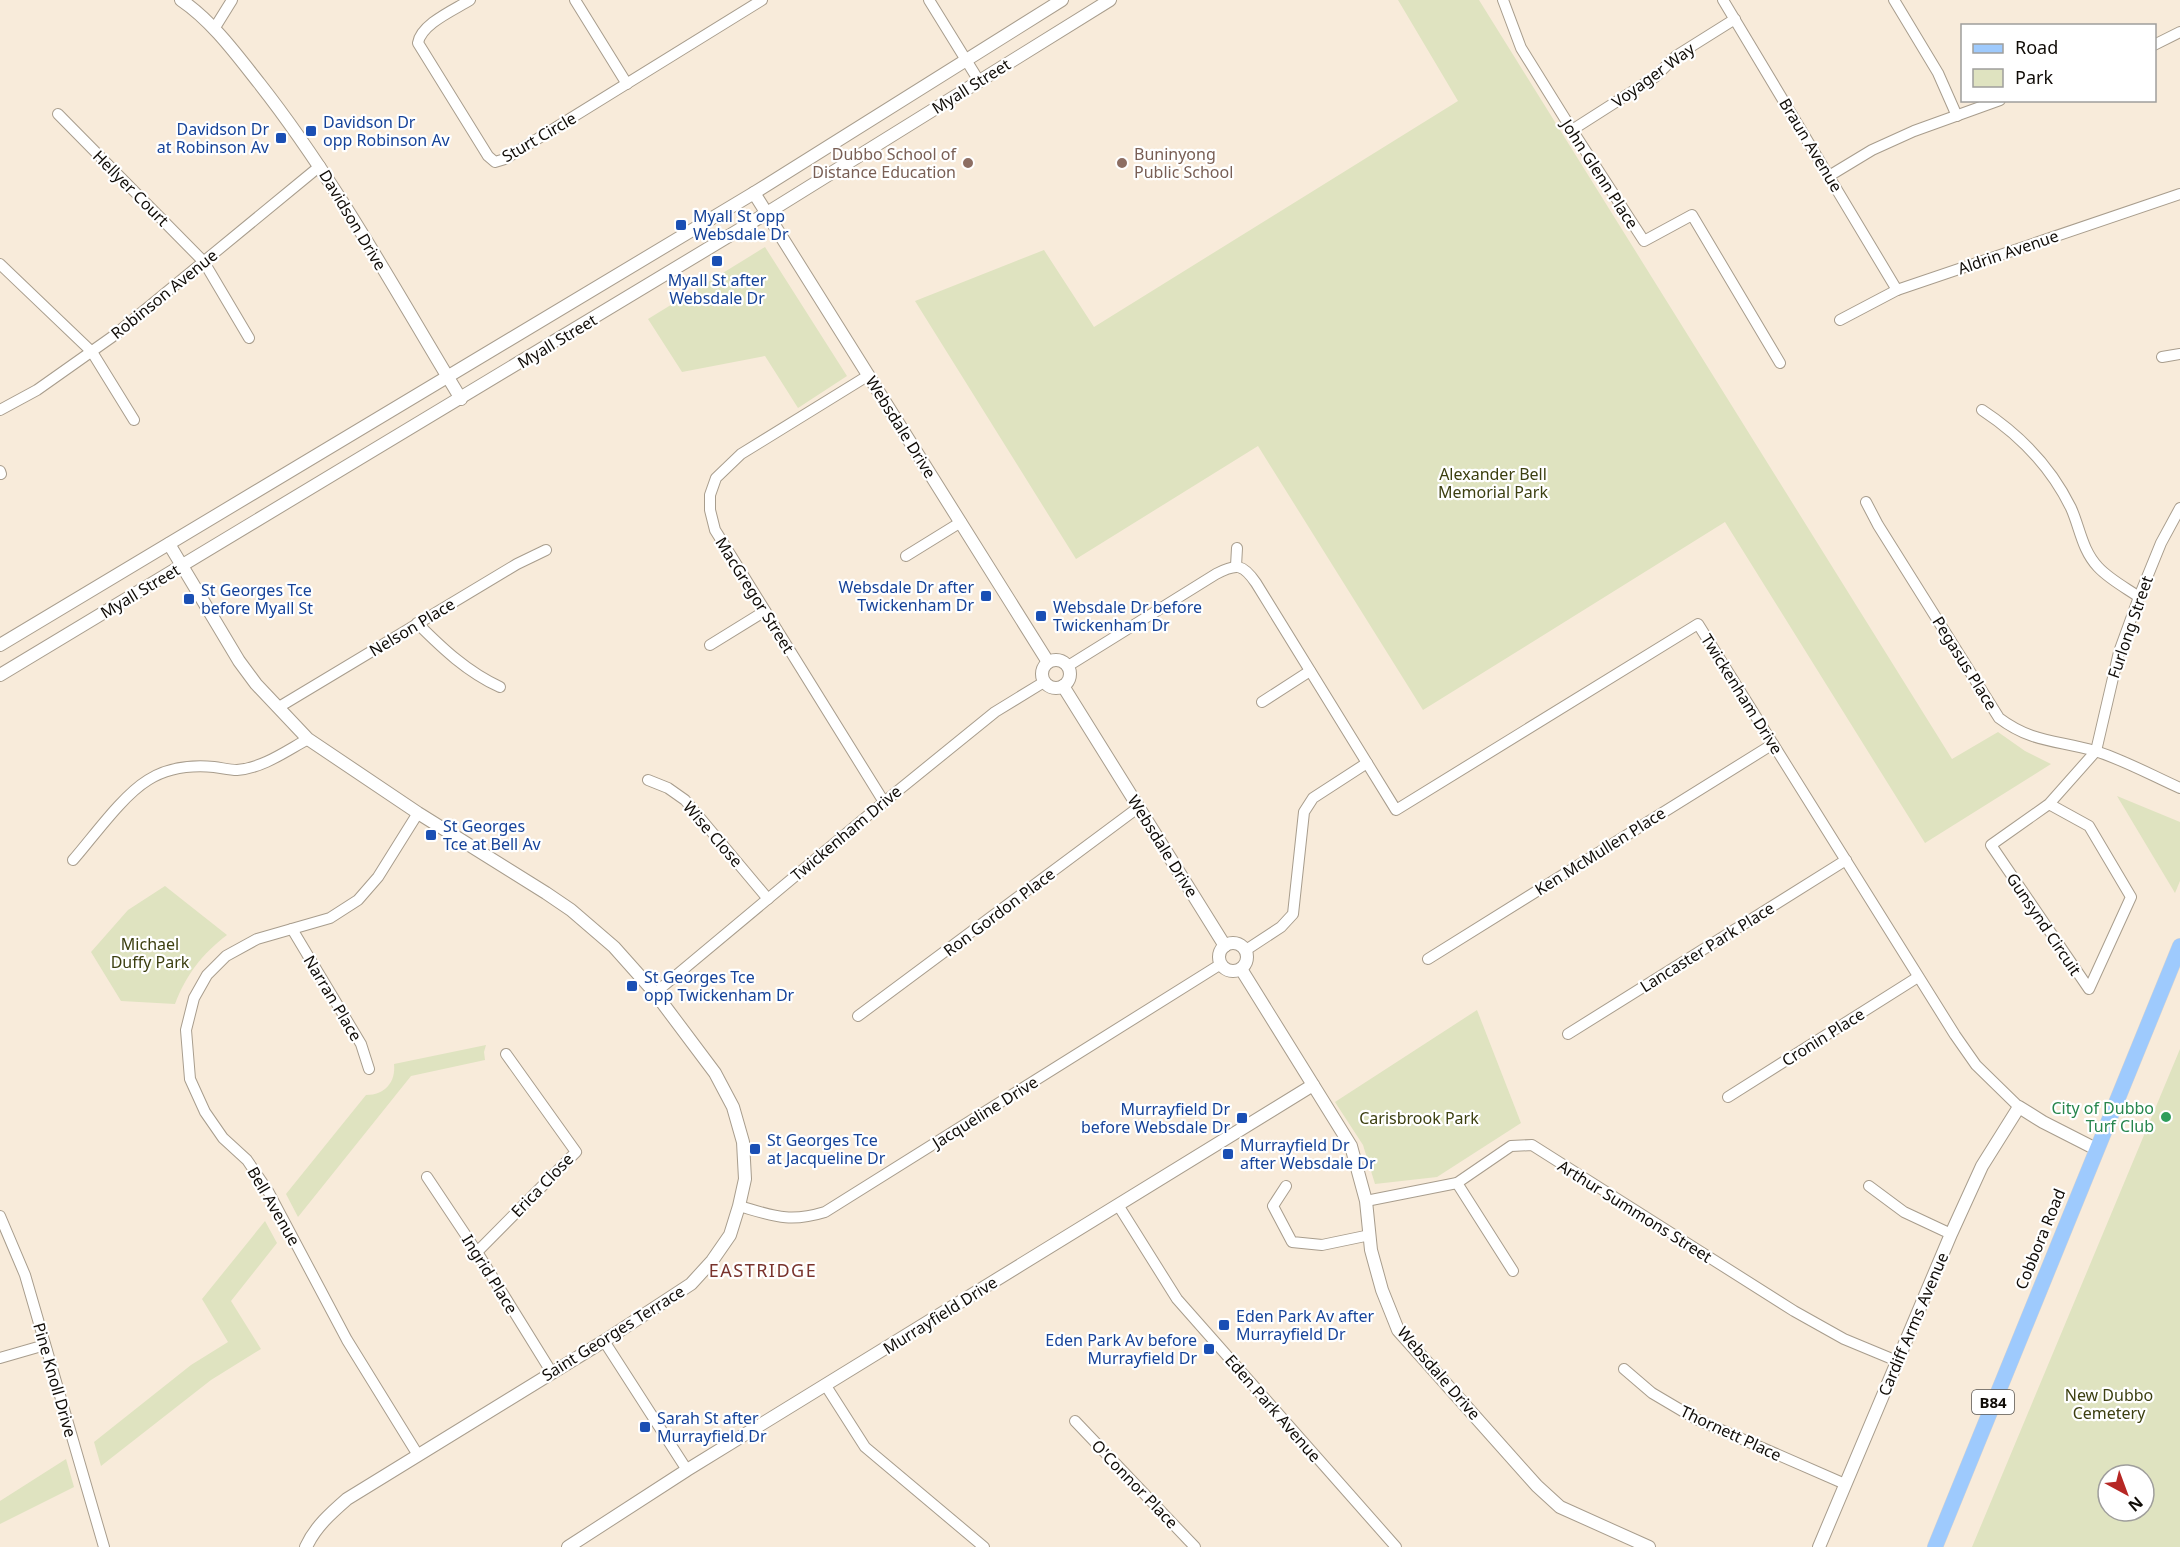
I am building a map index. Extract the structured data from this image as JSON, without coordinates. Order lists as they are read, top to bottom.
{
  "streets": {
    "main road": ["Cobbora Road", "B84"],
    "street": [
      "Voyager Way",
      "Myall Street",
      "Sturt Circle",
      "Braun Avenue",
      "John Glenn Place",
      "Hellyer Court",
      "Davidson Drive",
      "Aldrin Avenue",
      "Robinson Avenue",
      "Websdale Drive",
      "MacGregor Street",
      "Nelson Place",
      "Furlong Street",
      "Pegasus Place",
      "Twickenham Drive",
      "Wise Close",
      "Ken McMullen Place",
      "Ron Gordon Place",
      "Gunsynd Circuit",
      "Lancaster Park Place",
      "Narran Place",
      "Cronin Place",
      "Jacqueline Drive",
      "Erica Close",
      "Bell Avenue",
      "Arthur Summons Street",
      "Ingrid Place",
      "Murrayfield Drive",
      "Cardiff Arms Avenue",
      "Saint Georges Terrace",
      "Pine Knoll Drive",
      "Eden Park Avenue",
      "Thornett Place",
      "O'Connor Place"
    ]
  },
  "crossings": [
    ["Voyager Way", "Braun Avenue"],
    ["Voyager Way", "John Glenn Place"],
    ["Myall Street", "Davidson Drive"],
    ["Myall Street", "Websdale Drive"],
    ["Myall Street", "Saint Georges Terrace"],
    ["Braun Avenue", "Aldrin Avenue"],
    ["Hellyer Court", "Robinson Avenue"],
    ["Davidson Drive", "Robinson Avenue"],
    ["Websdale Drive", "MacGregor Street"],
    ["Websdale Drive", "Twickenham Drive"],
    ["Websdale Drive", "Ron Gordon Place"],
    ["Websdale Drive", "Jacqueline Drive"],
    ["Websdale Drive", "Arthur Summons Street"],
    ["Websdale Drive", "Murrayfield Drive"],
    ["MacGregor Street", "Twickenham Drive"],
    ["Nelson Place", "Saint Georges Terrace"],
    ["Furlong Street", "Pegasus Place"],
    ["Furlong Street", "Gunsynd Circuit"],
    ["Pegasus Place", "Gunsynd Circuit"],
    ["Twickenham Drive", "Wise Close"],
    ["Twickenham Drive", "Ken McMullen Place"],
    ["Twickenham Drive", "Lancaster Park Place"],
    ["Twickenham Drive", "Cronin Place"],
    ["Twickenham Drive", "Cobbora Road"],
    ["Twickenham Drive", "Cardiff Arms Avenue"],
    ["Twickenham Drive", "Saint Georges Terrace"],
    ["Narran Place", "Bell Avenue"],
    ["Jacqueline Drive", "Saint Georges Terrace"],
    ["Erica Close", "Ingrid Place"],
    ["Bell Avenue", "Saint Georges Terrace"],
    ["Arthur Summons Street", "Cardiff Arms Avenue"],
    ["Ingrid Place", "Saint Georges Terrace"],
    ["Murrayfield Drive", "Eden Park Avenue"],
    ["Cardiff Arms Avenue", "Thornett Place"]
  ],
  "districts": ["EASTRIDGE"],
  "parks": [
    "Alexander Bell Memorial Park",
    "Michael Duffy Park",
    "Carisbrook Park",
    "New Dubbo Cemetery"
  ],
  "places": {
    "transit": [
      "Davidson Dr opp Robinson Av",
      "Davidson Dr at Robinson Av",
      "Myall St opp Websdale Dr",
      "Myall St after Websdale Dr",
      "Websdale Dr after Twickenham Dr",
      "St Georges Tce before Myall St",
      "Websdale Dr before Twickenham Dr",
      "St Georges Tce at Bell Av",
      "St Georges Tce opp Twickenham Dr",
      "Murrayfield Dr before Websdale Dr",
      "St Georges Tce at Jacqueline Dr",
      "Murrayfield Dr after Websdale Dr",
      "Eden Park Av after Murrayfield Dr",
      "Eden Park Av before Murrayfield Dr",
      "Sarah St after Murrayfield Dr"
    ],
    "other": ["Dubbo School of Distance Education", "Buninyong Public School", "City of Dubbo Turf Club"]
  },
  "legend": ["Road", "Park"],
  "north": "bottom right"
}
